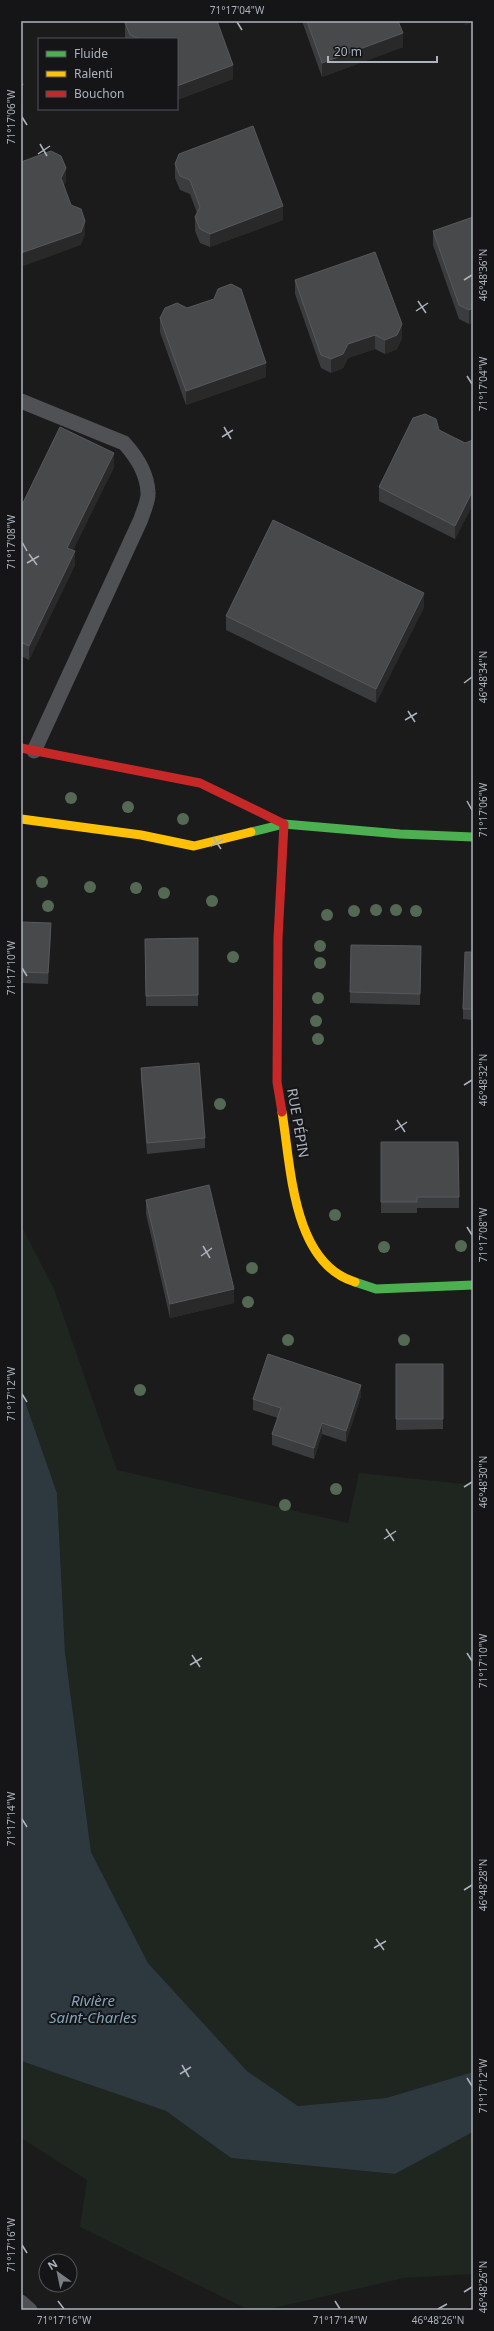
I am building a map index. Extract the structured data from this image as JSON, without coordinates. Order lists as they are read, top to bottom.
{
  "streets": {
    "main road": ["RUE PÉPIN"]
  },
  "water": ["Rivière Saint-Charles"],
  "legend": ["Fluide", "Ralenti", "Bouchon"],
  "scale_bar": "20 m",
  "north": "top left",
  "coordinates": [
    "71°17'04\"W",
    "71°17'06\"W",
    "46°48'36\"N",
    "71°17'08\"W",
    "46°48'34\"N",
    "71°17'10\"W",
    "46°48'32\"N",
    "71°17'12\"W",
    "46°48'30\"N",
    "71°17'14\"W",
    "46°48'28\"N",
    "71°17'16\"W",
    "46°48'26\"N"
  ]
}
